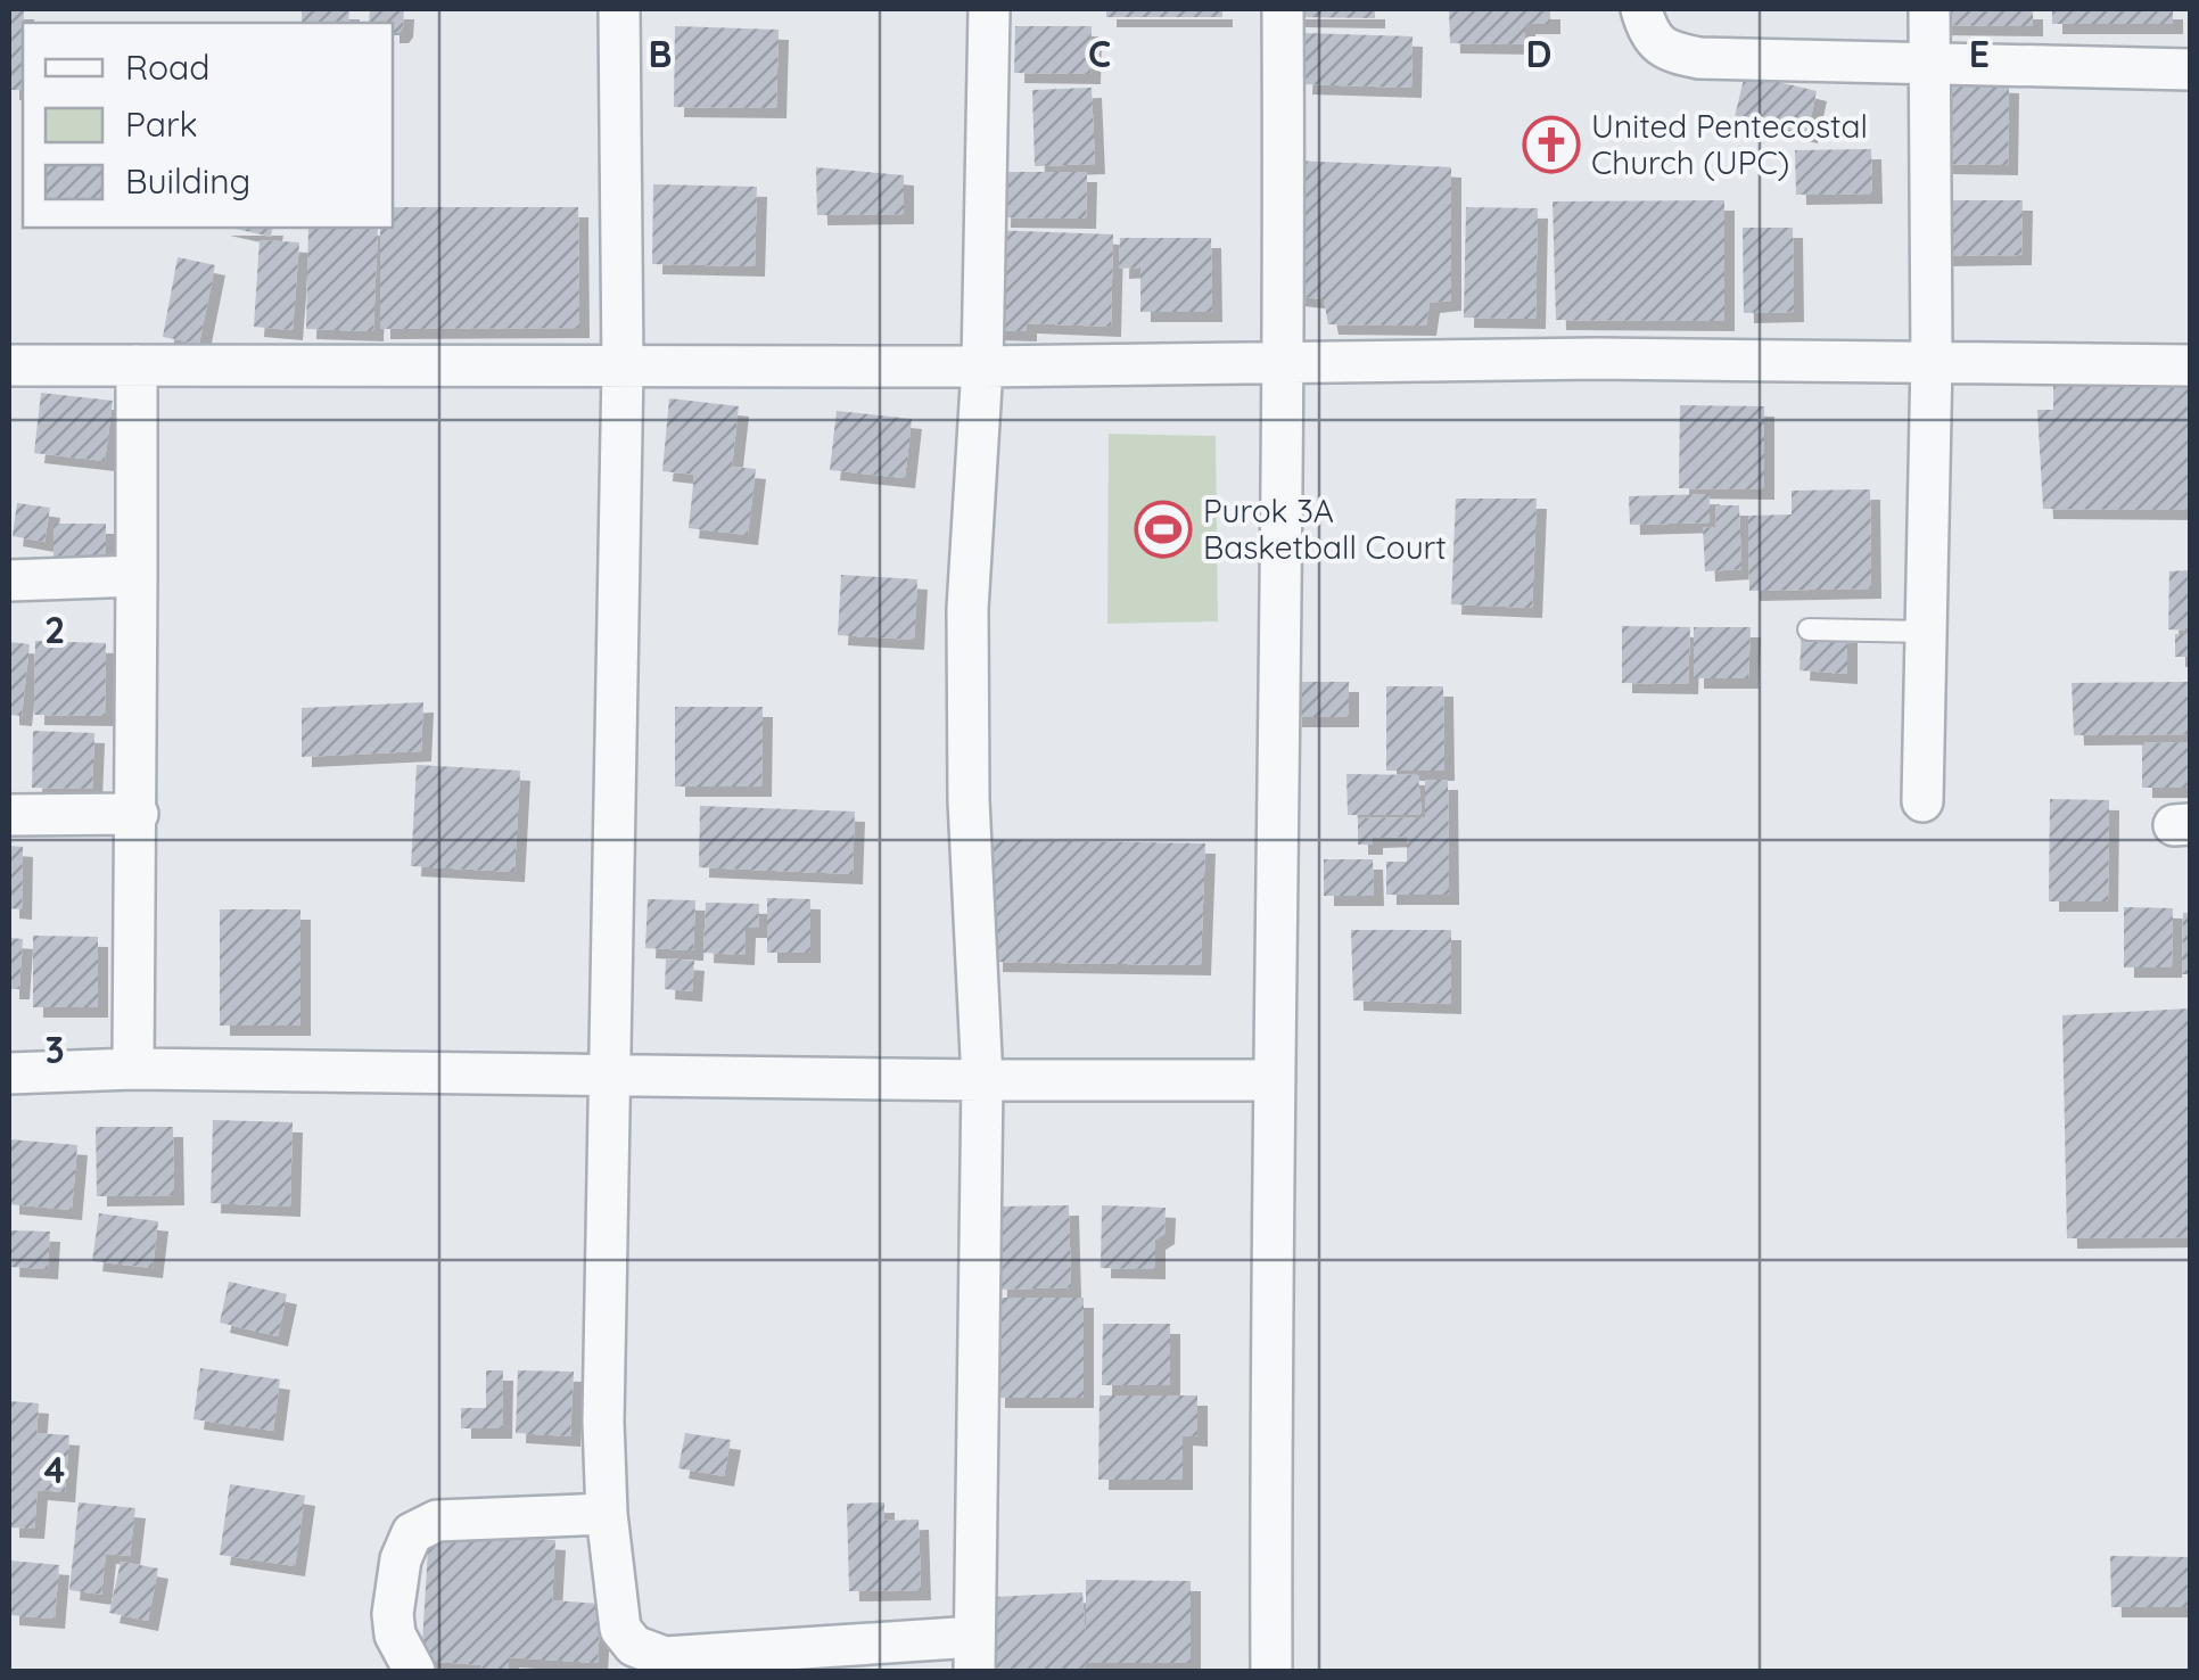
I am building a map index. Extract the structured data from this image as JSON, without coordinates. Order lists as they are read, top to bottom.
{
  "places": {
    "church": ["United Pentecostal Church (UPC)"],
    "sports": ["Purok 3A Basketball Court"]
  },
  "legend": ["Road", "Park", "Building"],
  "grid": {
    "columns": [
      "B",
      "C",
      "D",
      "E"
    ],
    "rows": ["2", "3", "4"]
  }
}
